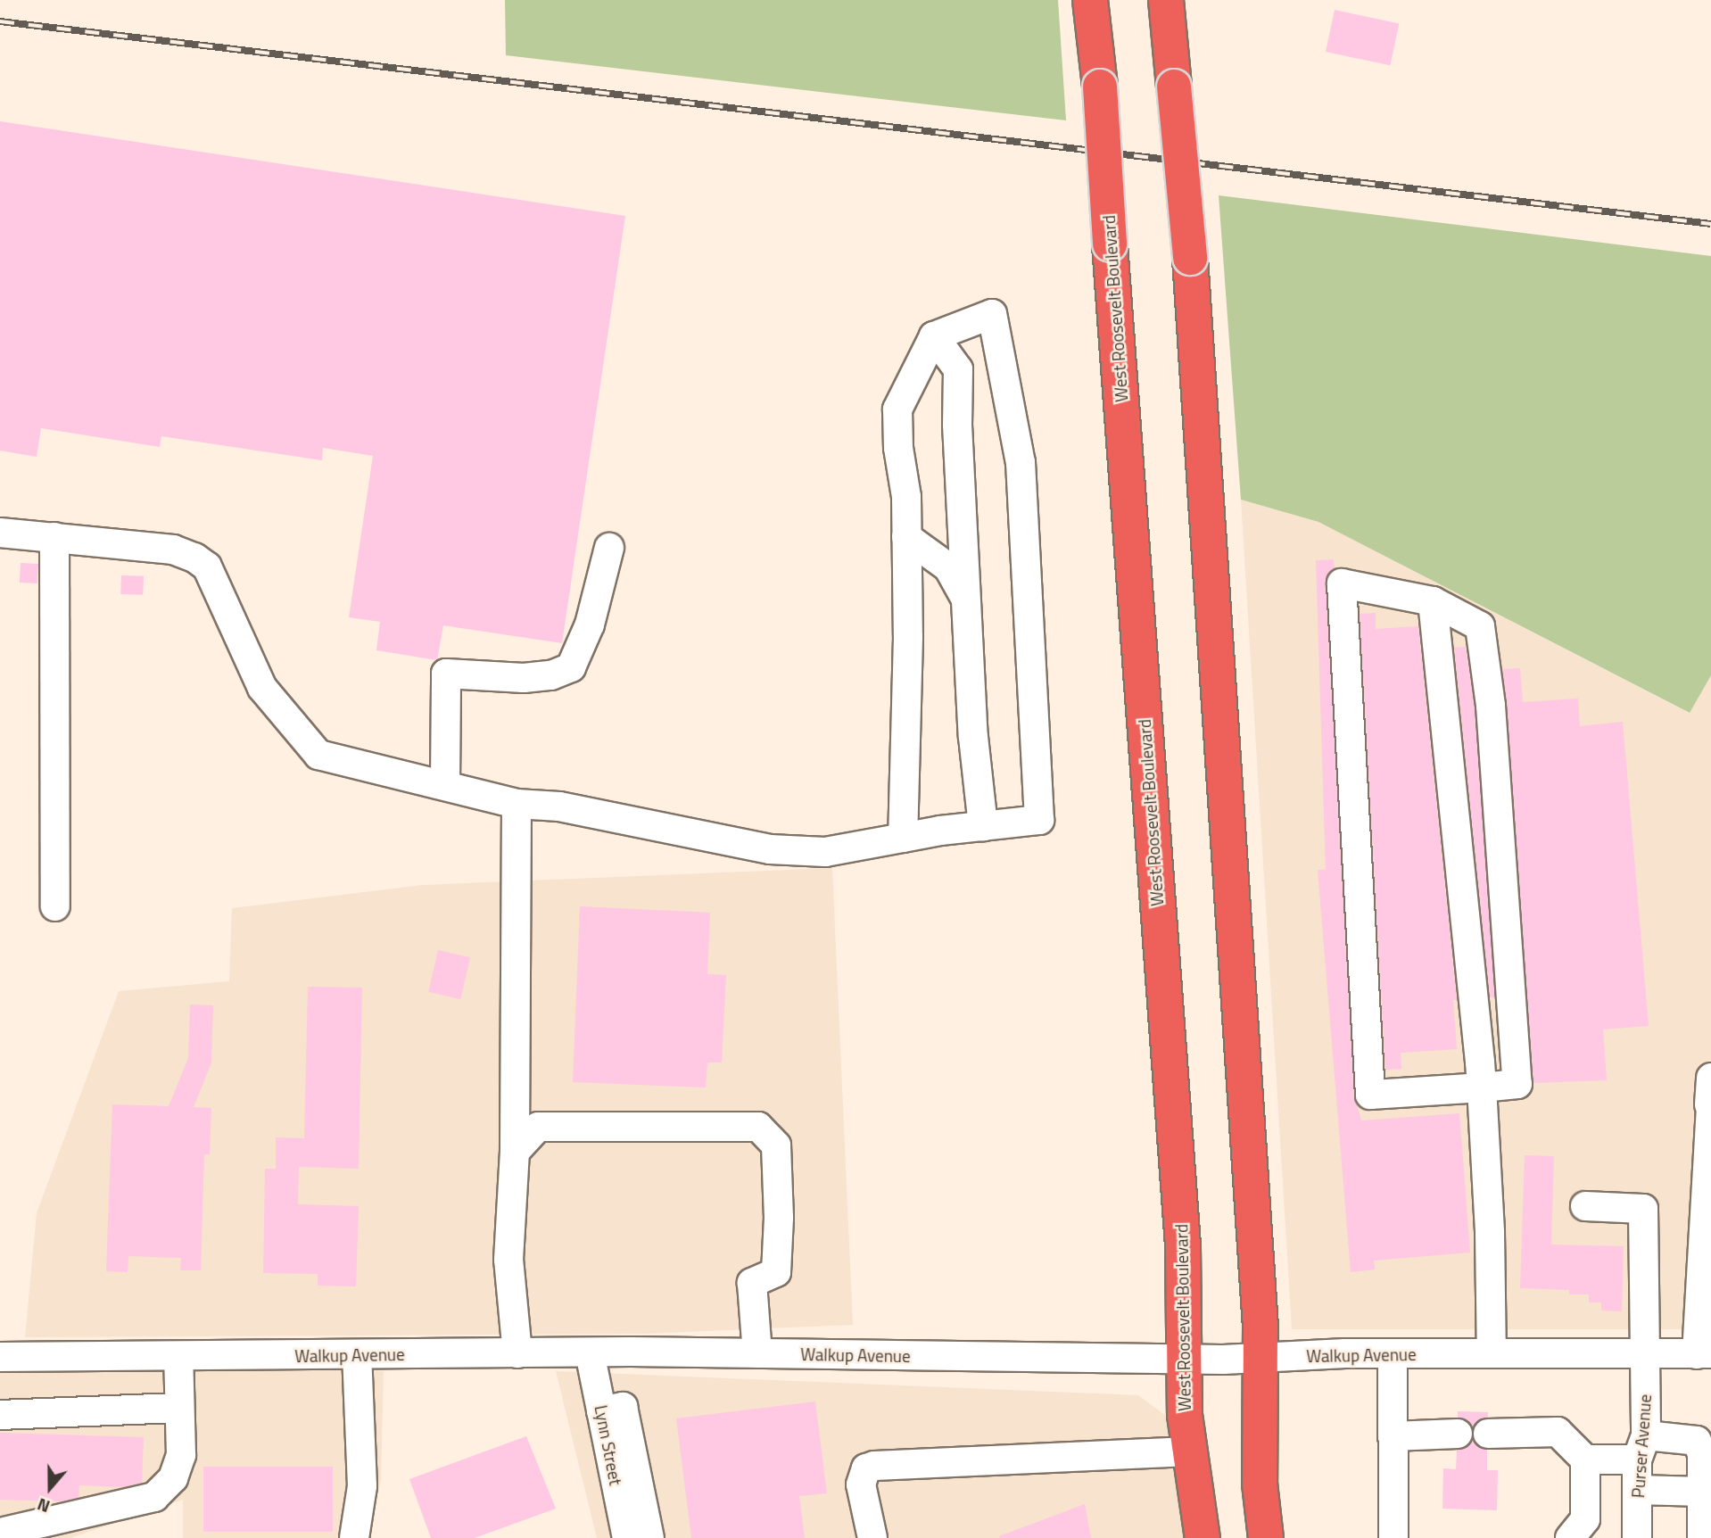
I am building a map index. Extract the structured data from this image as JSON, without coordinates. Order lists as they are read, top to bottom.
{
  "streets": {
    "highway": ["West Roosevelt Boulevard"],
    "street": ["Walkup Avenue", "Lynn Street", "Purser Avenue"]
  },
  "crossings": [
    ["West Roosevelt Boulevard", "Walkup Avenue"],
    ["Walkup Avenue", "Lynn Street"],
    ["Walkup Avenue", "Purser Avenue"]
  ],
  "north": "bottom"
}
